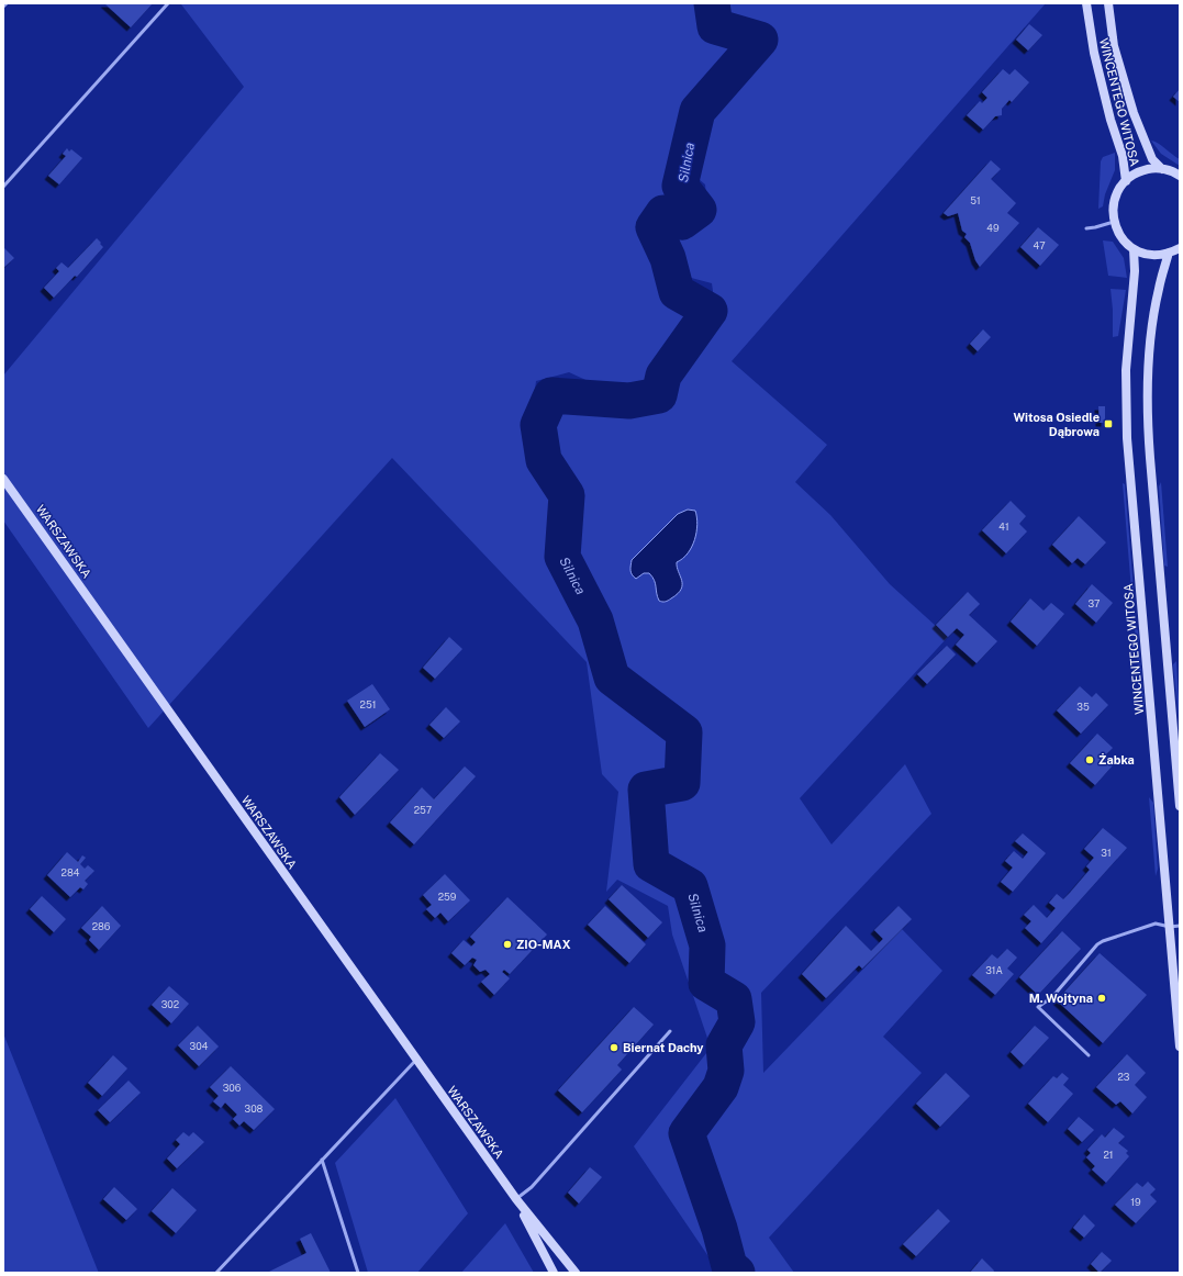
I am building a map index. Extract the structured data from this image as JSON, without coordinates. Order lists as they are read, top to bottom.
{
  "streets": {
    "main road": ["WINCENTEGO WITOSA", "WARSZAWSKA"]
  },
  "water": ["Silnica"],
  "places": {
    "transit": ["Witosa Osiedle Dąbrowa"],
    "other": [
      "Żabka",
      "ZIO-MAX",
      "M. Wojtyna",
      "Biernat Dachy"
    ]
  },
  "house_numbers": [
    "51",
    "49",
    "47",
    "41",
    "37",
    "251",
    "35",
    "257",
    "31",
    "284",
    "259",
    "286",
    "31A",
    "302",
    "304",
    "23",
    "306",
    "308",
    "21",
    "19"
  ]
}
